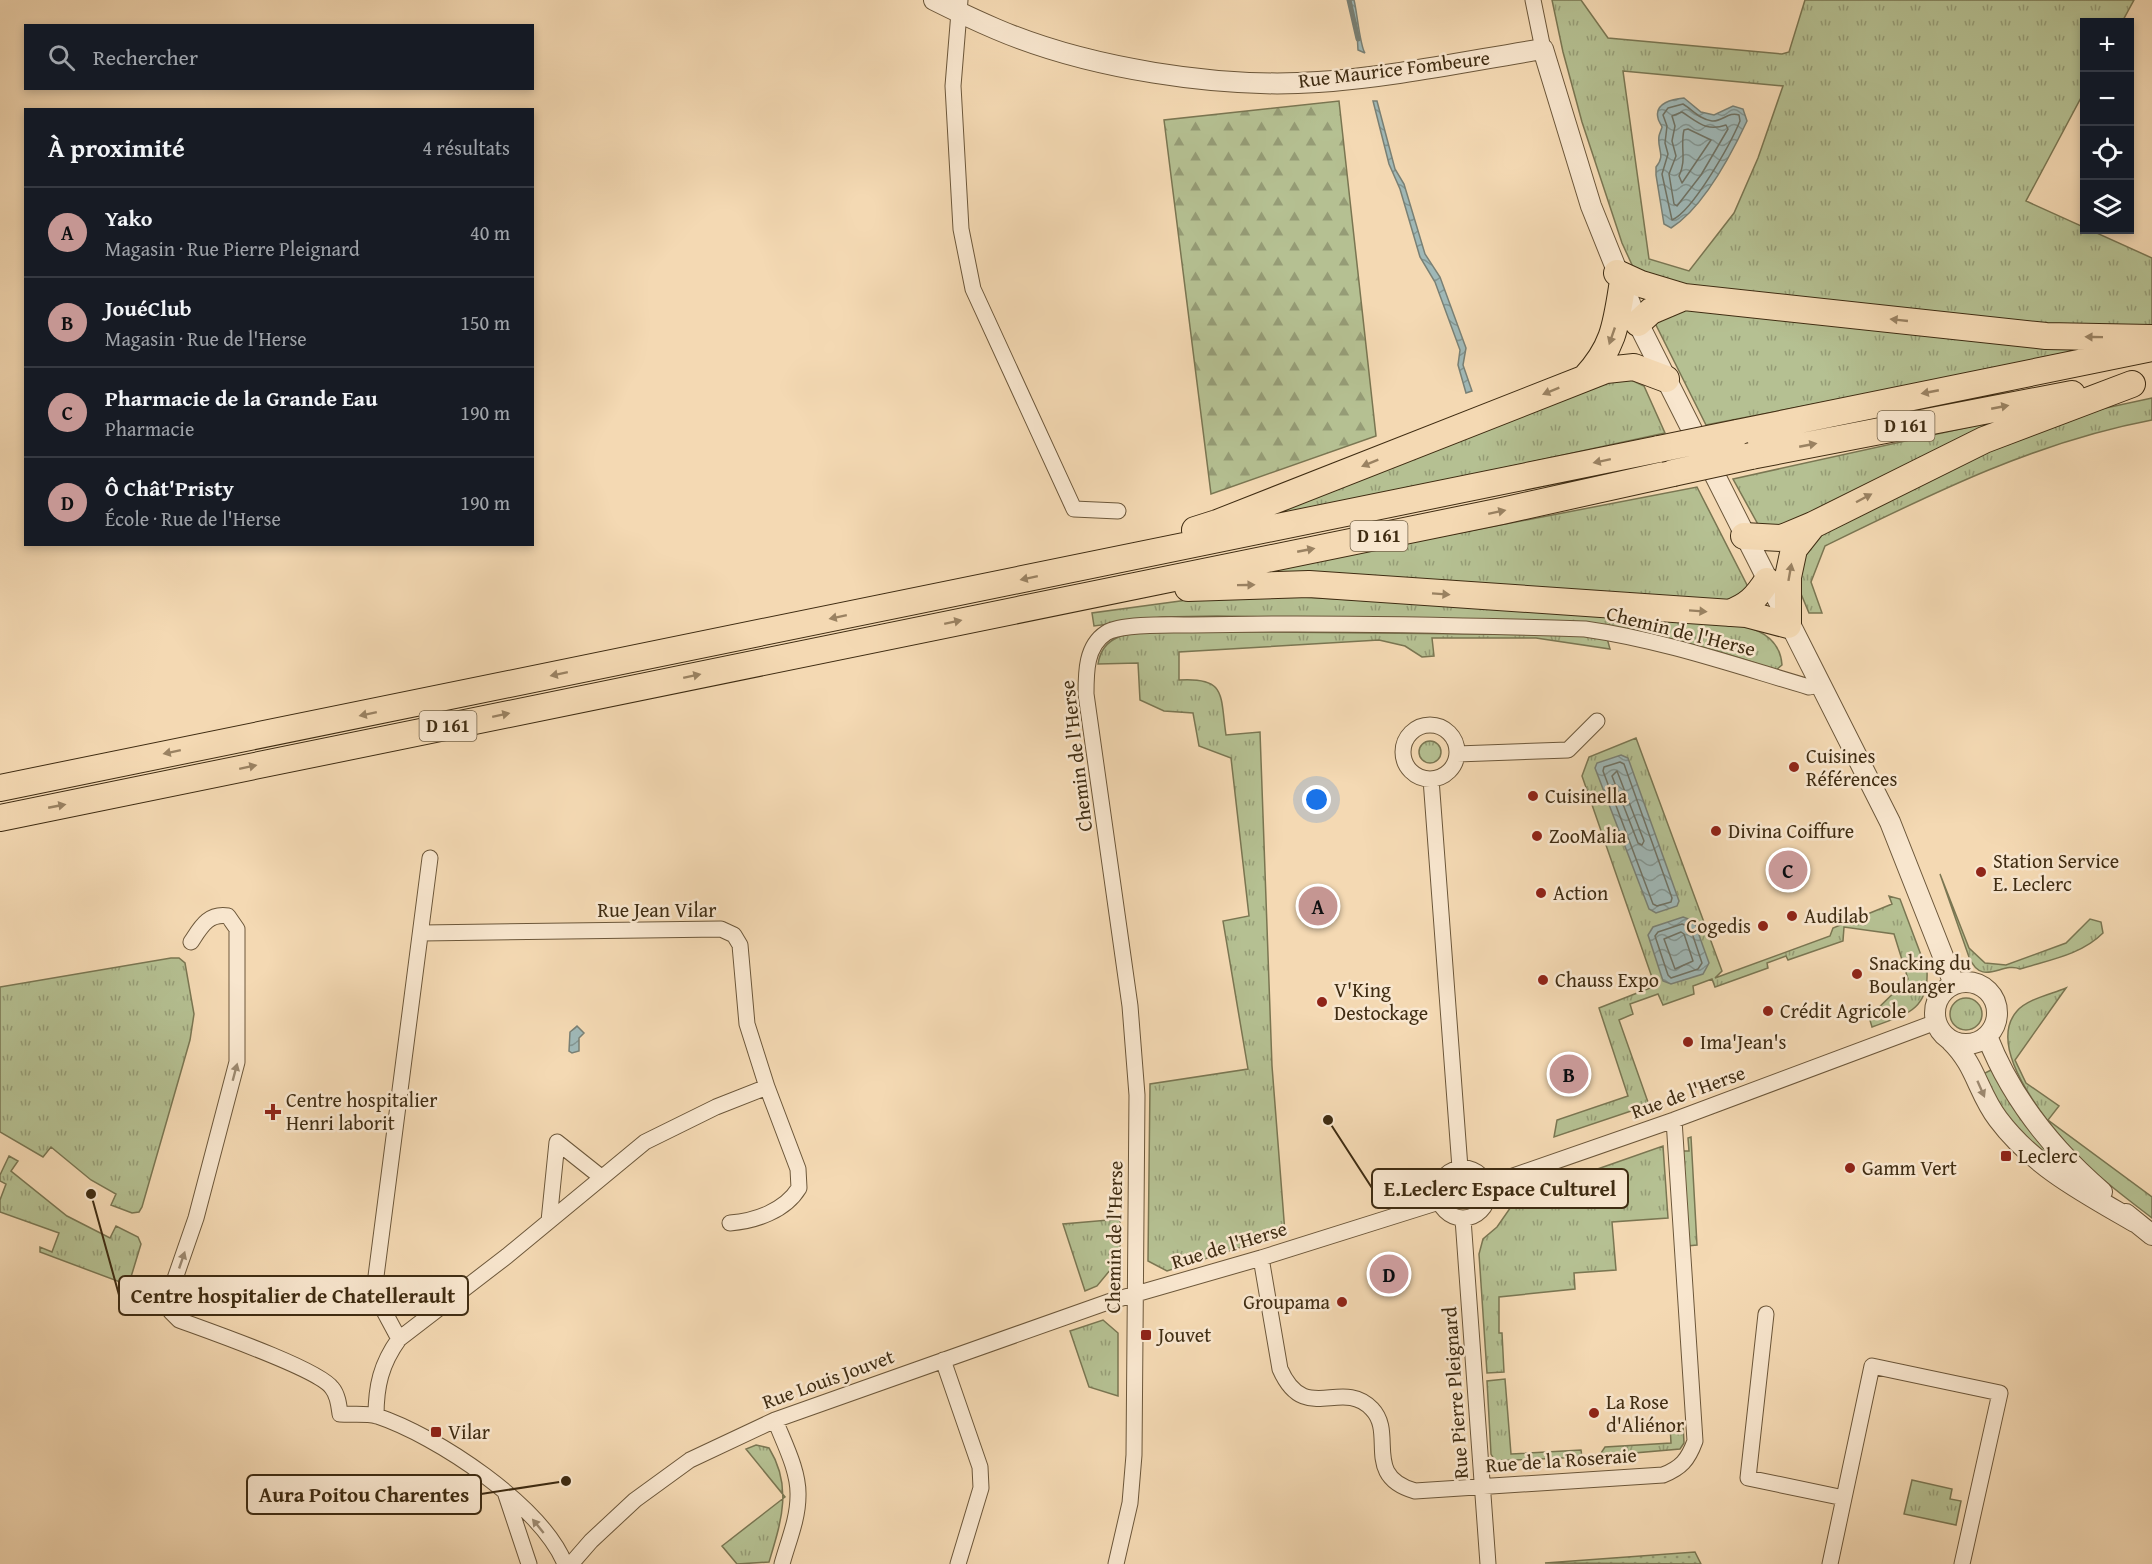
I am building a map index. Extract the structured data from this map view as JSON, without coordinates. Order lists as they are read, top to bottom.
{
  "streets": {
    "main road": ["D 161"],
    "street": [
      "Rue Maurice Fombeure",
      "Chemin de l'Herse",
      "Rue Jean Vilar",
      "Rue de l'Herse",
      "Rue Louis Jouvet",
      "Rue Pierre Pleignard",
      "Rue de la Roseraie"
    ]
  },
  "crossings": [
    ["Chemin de l'Herse", "Rue de l'Herse"],
    ["Chemin de l'Herse", "Rue Louis Jouvet"],
    ["Rue de l'Herse", "Rue Louis Jouvet"],
    ["Rue de l'Herse", "Rue Pierre Pleignard"],
    ["Rue de l'Herse", "Rue de la Roseraie"],
    ["Rue Pierre Pleignard", "Rue de la Roseraie"]
  ],
  "places": {
    "other": [
      "Cuisines Références",
      "Cuisinella",
      "Divina Coiffure",
      "ZooMalia",
      "Station Service E. Leclerc",
      "Action",
      "Audilab",
      "Cogedis",
      "Snacking du Boulanger",
      "Chauss Expo",
      "V'King Destockage",
      "Crédit Agricole",
      "Ima'Jean's",
      "E.Leclerc Espace Culturel",
      "Gamm Vert",
      "Centre hospitalier de Chatellerault",
      "Groupama",
      "La Rose d'Aliénor",
      "Aura Poitou Charentes"
    ],
    "health": ["Centre hospitalier Henri laborit"],
    "transit": ["Leclerc", "Jouvet", "Vilar"]
  },
  "page": {
    "map_buttons": ["+", "−"],
    "search": "Rechercher",
    "heading": ["À proximité", "4 résultats"],
    "list": [
      {
        "mark": "A",
        "name": "Yako",
        "note": "Magasin · Rue Pierre Pleignard",
        "value": "40 m"
      },
      {
        "mark": "B",
        "name": "JouéClub",
        "note": "Magasin · Rue de l'Herse",
        "value": "150 m"
      },
      {
        "mark": "C",
        "name": "Pharmacie de la Grande Eau",
        "note": "Pharmacie",
        "value": "190 m"
      },
      {
        "mark": "D",
        "name": "Ô Chât'Pristy",
        "note": "École · Rue de l'Herse",
        "value": "190 m"
      }
    ],
    "pins": [
      "C",
      "A",
      "B",
      "D"
    ]
  }
}
